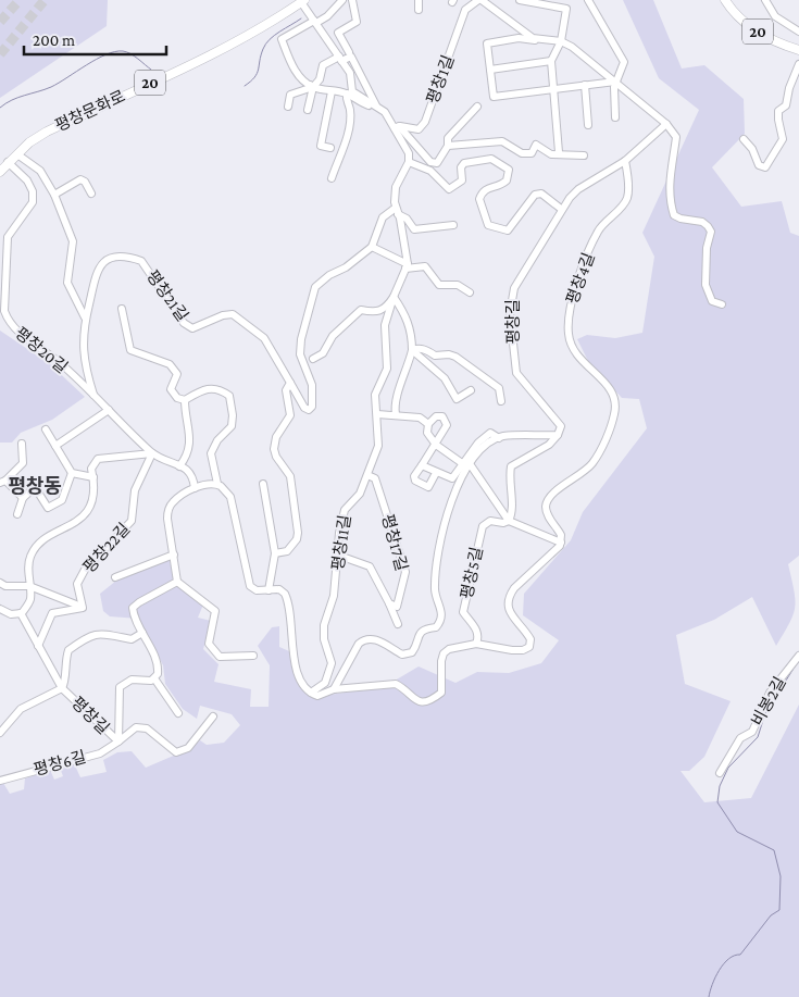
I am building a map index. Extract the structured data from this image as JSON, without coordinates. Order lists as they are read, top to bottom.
{
  "streets": {
    "main road": ["20", "평창문화로"],
    "street": [
      "평창1길",
      "평창4길",
      "평창21길",
      "평창길",
      "평창20길",
      "평창11길",
      "평창17길",
      "평창22길",
      "평창5길",
      "비봉2길",
      "평창6길"
    ]
  },
  "crossings": [
    ["평창문화로", "평창21길"],
    ["평창문화로", "평창20길"],
    ["평창4길", "평창길"],
    ["평창21길", "평창20길"],
    ["평창길", "평창6길"],
    ["평창20길", "평창22길"],
    ["평창11길", "평창17길"]
  ],
  "districts": ["평창동"],
  "scale_bar": "200 m"
}
